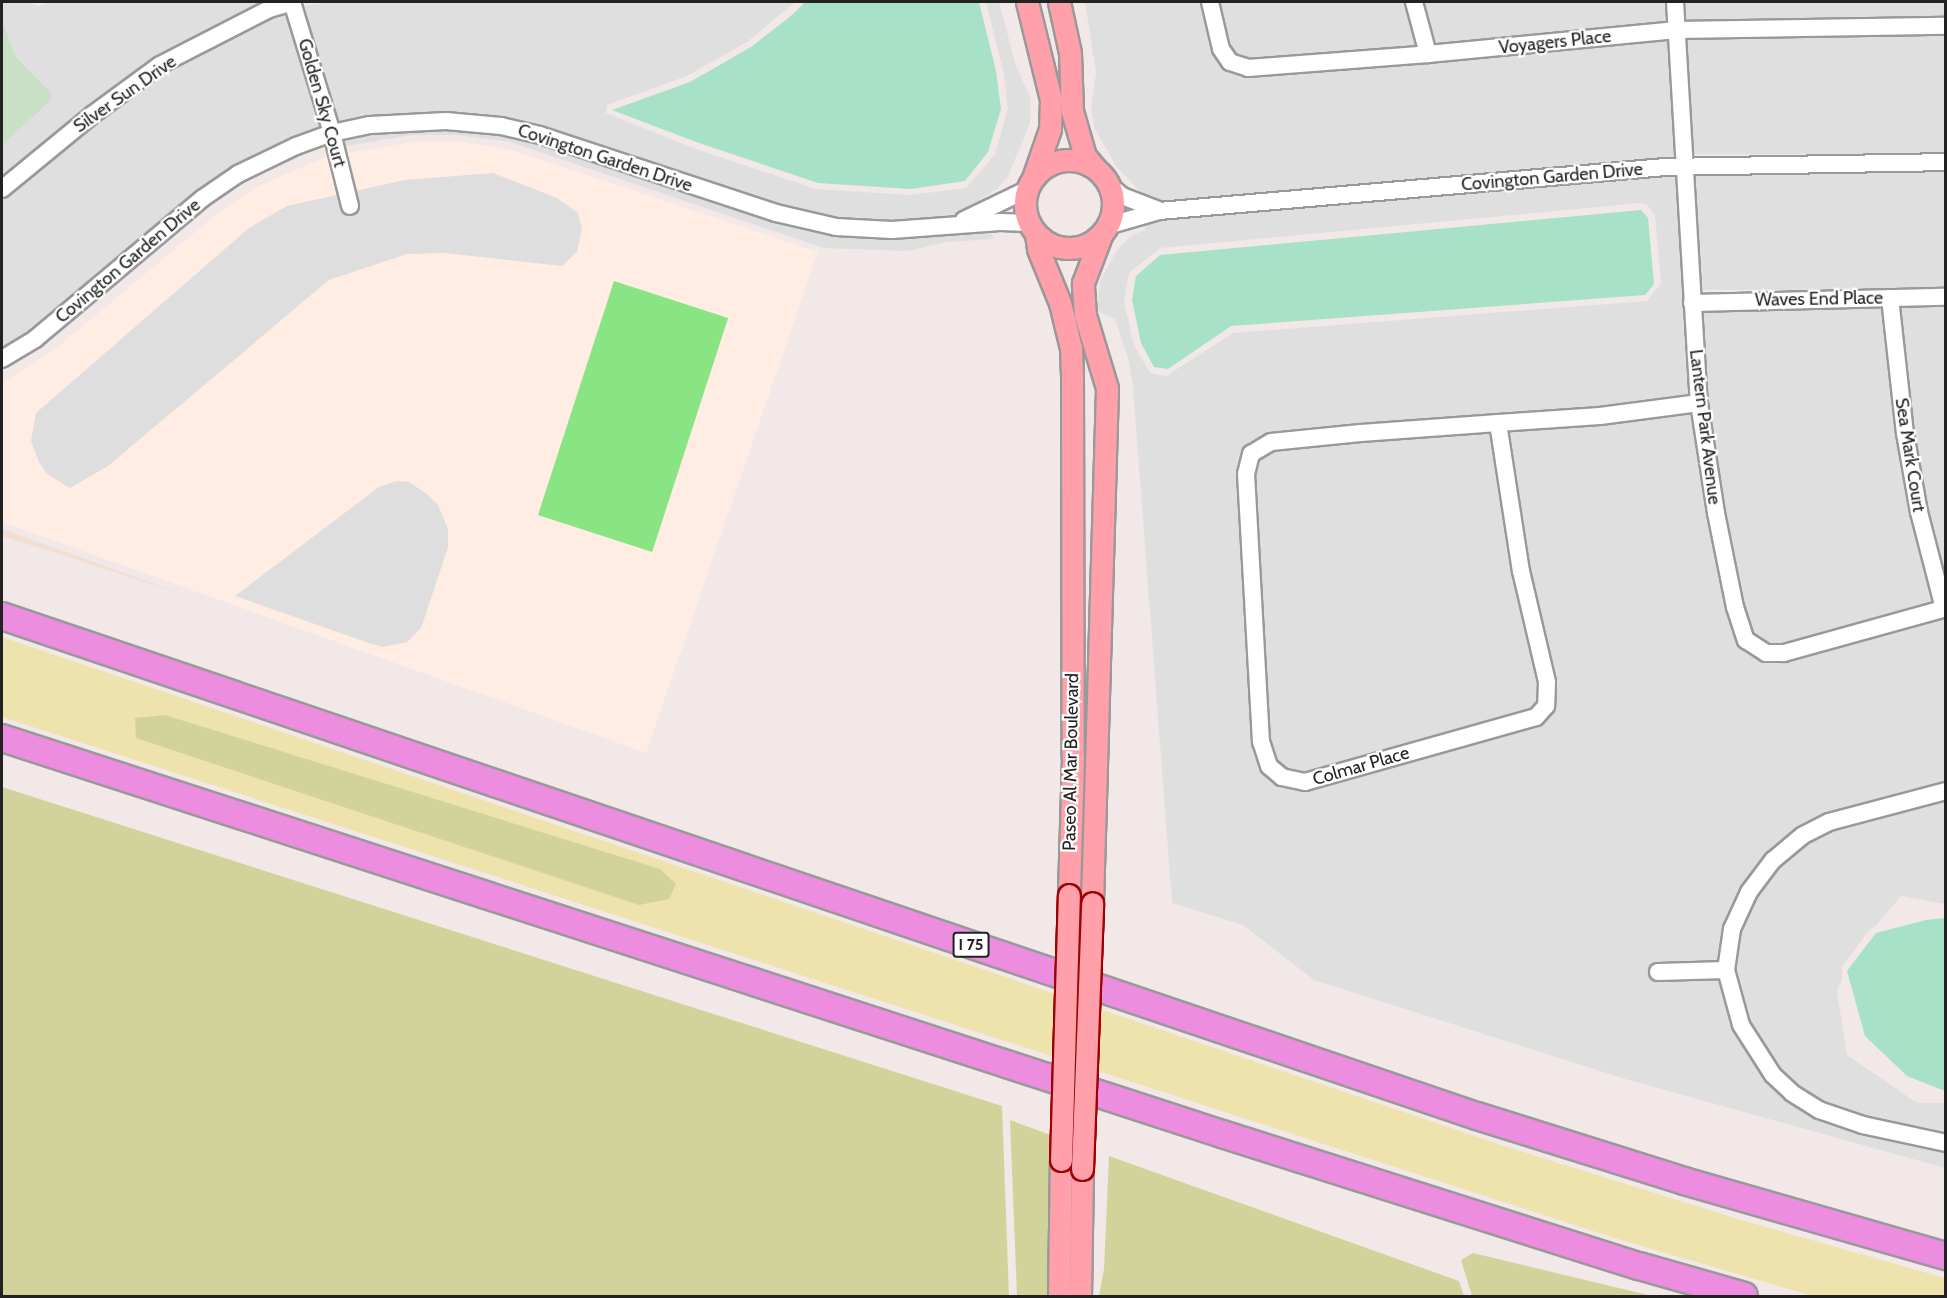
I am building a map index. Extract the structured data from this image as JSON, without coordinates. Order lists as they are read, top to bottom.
{
  "streets": {
    "highway": ["I 75"],
    "main road": ["Paseo Al Mar Boulevard"],
    "street": [
      "Voyagers Place",
      "Silver Sun Drive",
      "Golden Sky Court",
      "Covington Garden Drive",
      "Waves End Place",
      "Lantern Park Avenue",
      "Sea Mark Court",
      "Colmar Place"
    ]
  },
  "crossings": [
    ["Voyagers Place", "Lantern Park Avenue"],
    ["Silver Sun Drive", "Golden Sky Court"],
    ["Golden Sky Court", "Covington Garden Drive"],
    ["Covington Garden Drive", "Lantern Park Avenue"],
    ["Covington Garden Drive", "Paseo Al Mar Boulevard"],
    ["Waves End Place", "Lantern Park Avenue"],
    ["Waves End Place", "Sea Mark Court"],
    ["Lantern Park Avenue", "Sea Mark Court"],
    ["Lantern Park Avenue", "Colmar Place"]
  ]
}
